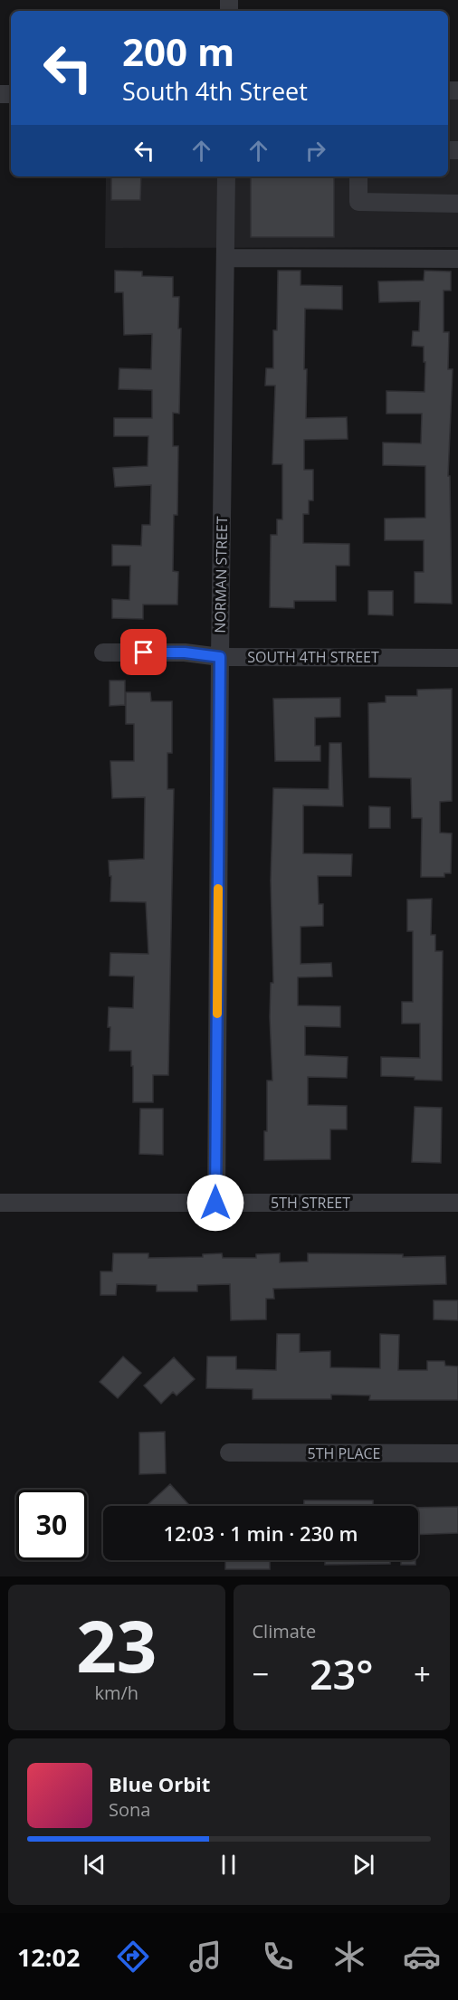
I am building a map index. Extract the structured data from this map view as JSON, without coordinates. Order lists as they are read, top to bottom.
{
  "streets": {
    "street": [
      "NORMAN STREET",
      "SOUTH 4TH STREET",
      "5TH STREET",
      "5TH PLACE"
    ]
  },
  "crossings": [
    ["NORMAN STREET", "SOUTH 4TH STREET"],
    ["NORMAN STREET", "5TH STREET"]
  ],
  "page": {
    "turn": ["200 m", "South 4th Street"],
    "limit": "30",
    "trip": "12:03 · 1 min · 230 m",
    "tile": [
      ["23", "km/h"],
      "Climate"
    ],
    "heat": ["−", "23°", "+"],
    "song": ["Blue Orbit", "Sona"],
    "tabs": "12:02"
  }
}
